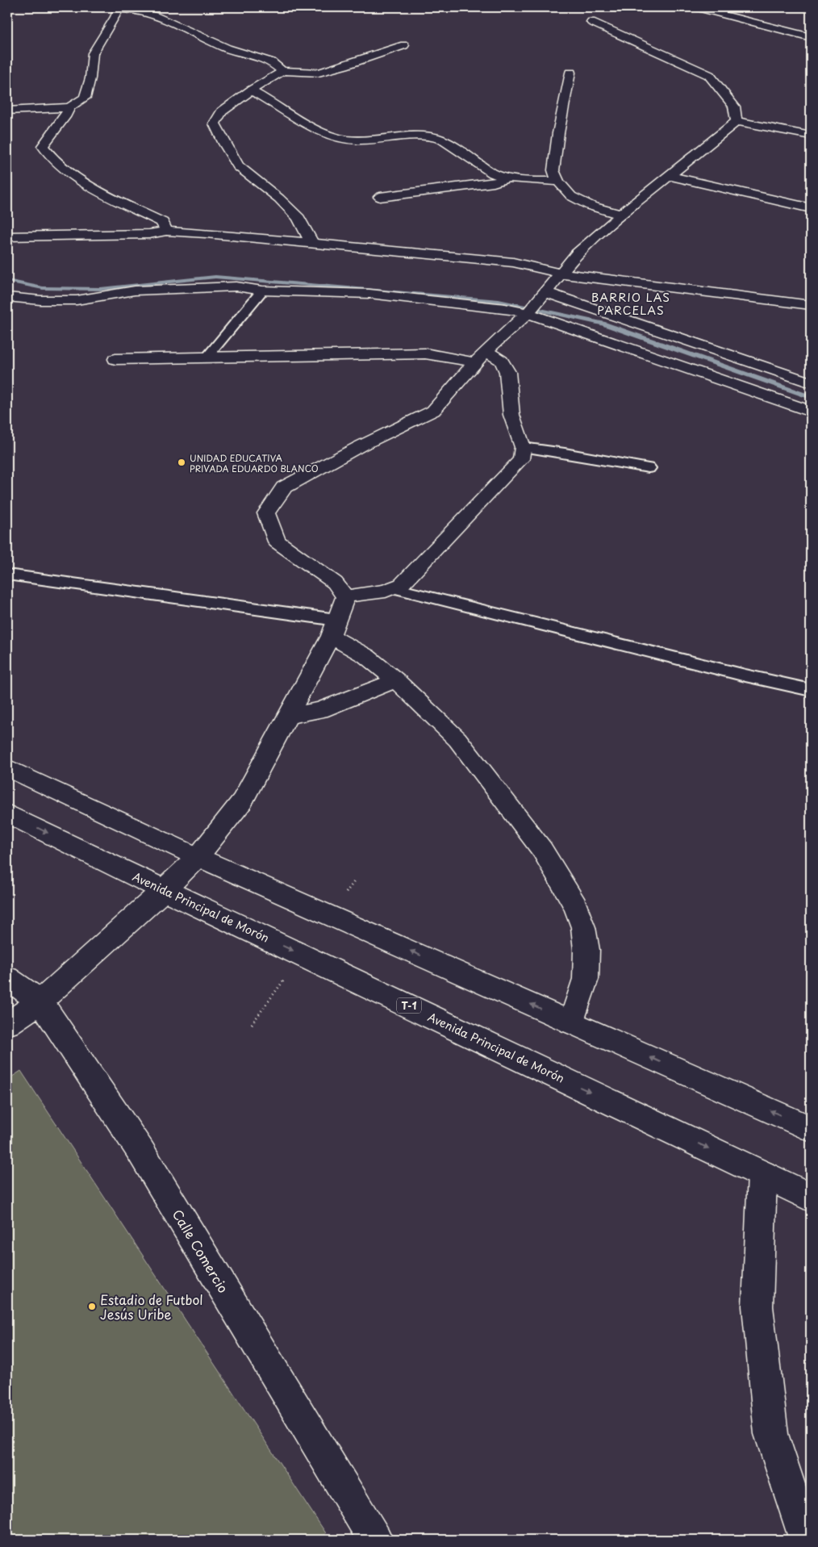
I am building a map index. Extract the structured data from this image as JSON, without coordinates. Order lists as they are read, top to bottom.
{
  "streets": {
    "street": ["Avenida Principal de Morón", "T-1", "Calle Comercio"]
  },
  "districts": ["BARRIO LAS PARCELAS"],
  "places": ["UNIDAD EDUCATIVA PRIVADA EDUARDO BLANCO", "Estadio de Futbol Jesús Uribe"]
}
